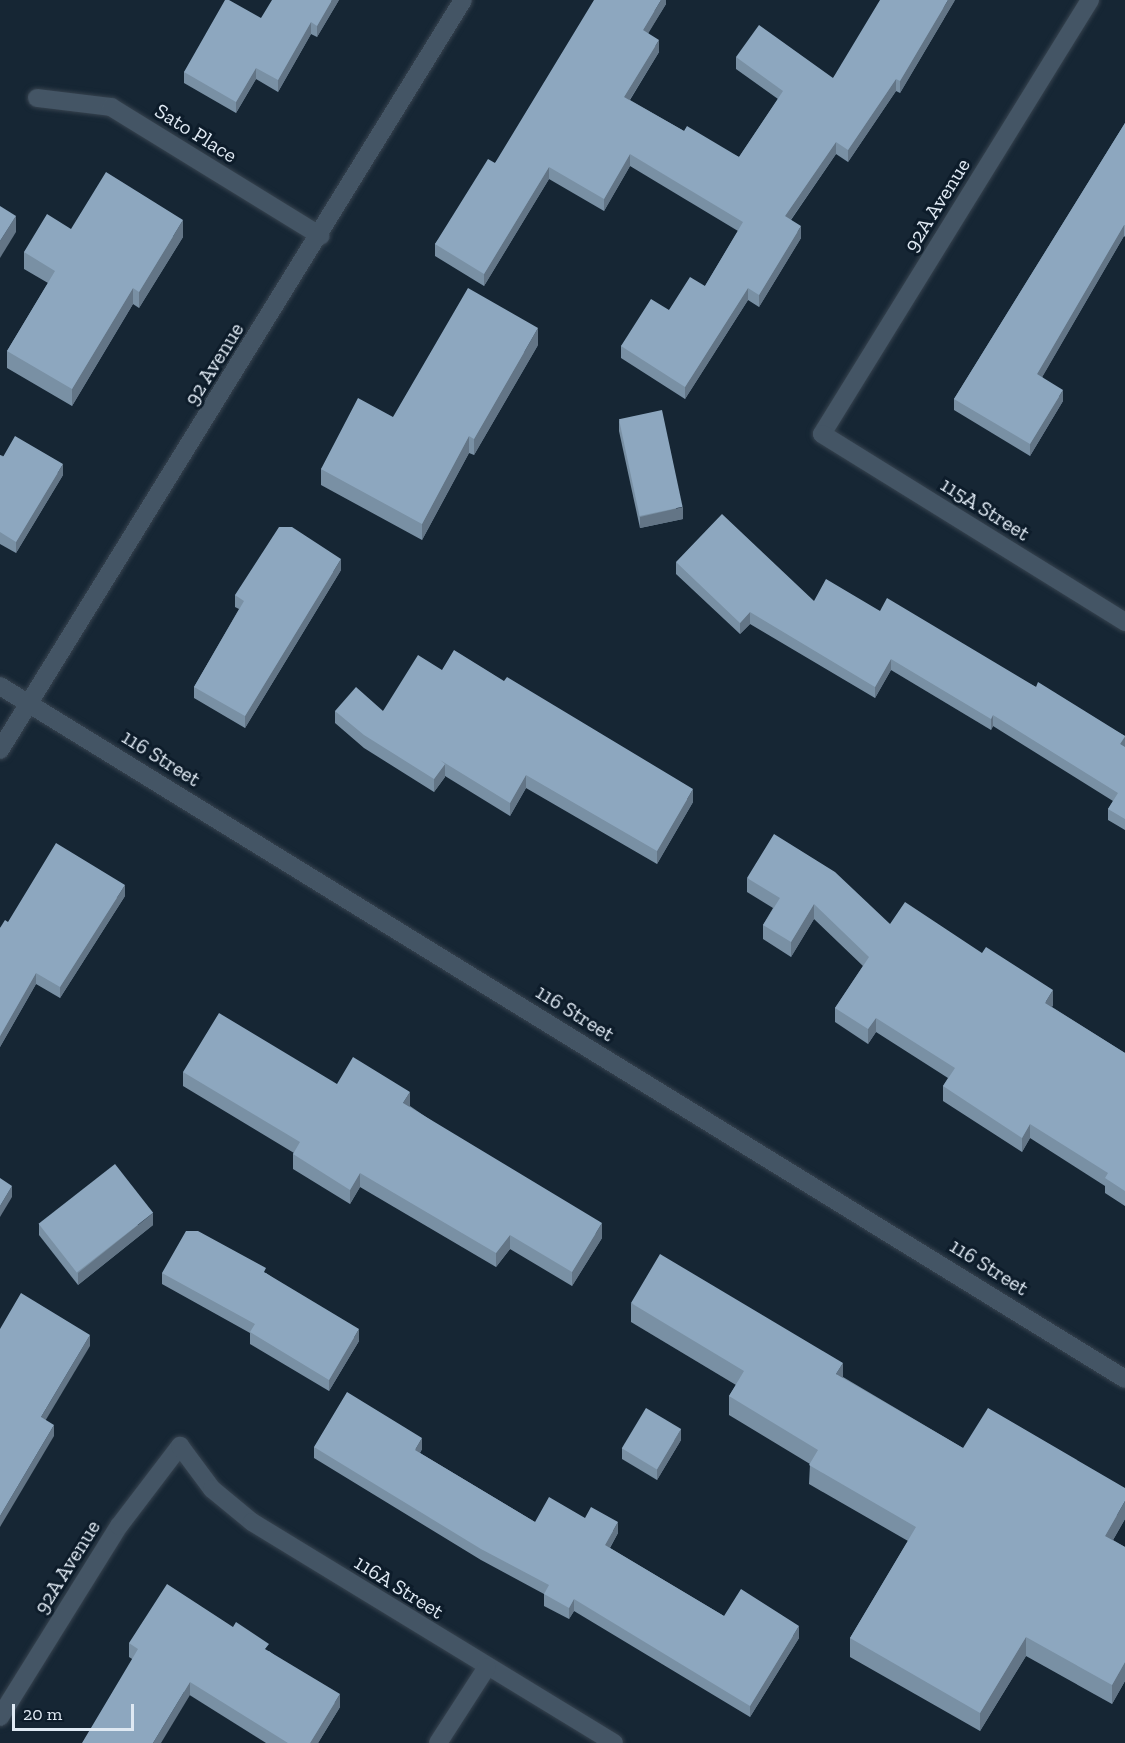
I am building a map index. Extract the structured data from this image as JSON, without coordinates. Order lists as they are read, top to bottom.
{
  "streets": {
    "street": [
      "Sato Place",
      "92A Avenue",
      "92 Avenue",
      "115A Street",
      "116 Street",
      "116A Street"
    ]
  },
  "crossings": [
    ["Sato Place", "92 Avenue"],
    ["92A Avenue", "115A Street"],
    ["92A Avenue", "116A Street"],
    ["92 Avenue", "116 Street"]
  ],
  "scale_bar": "20 m"
}
